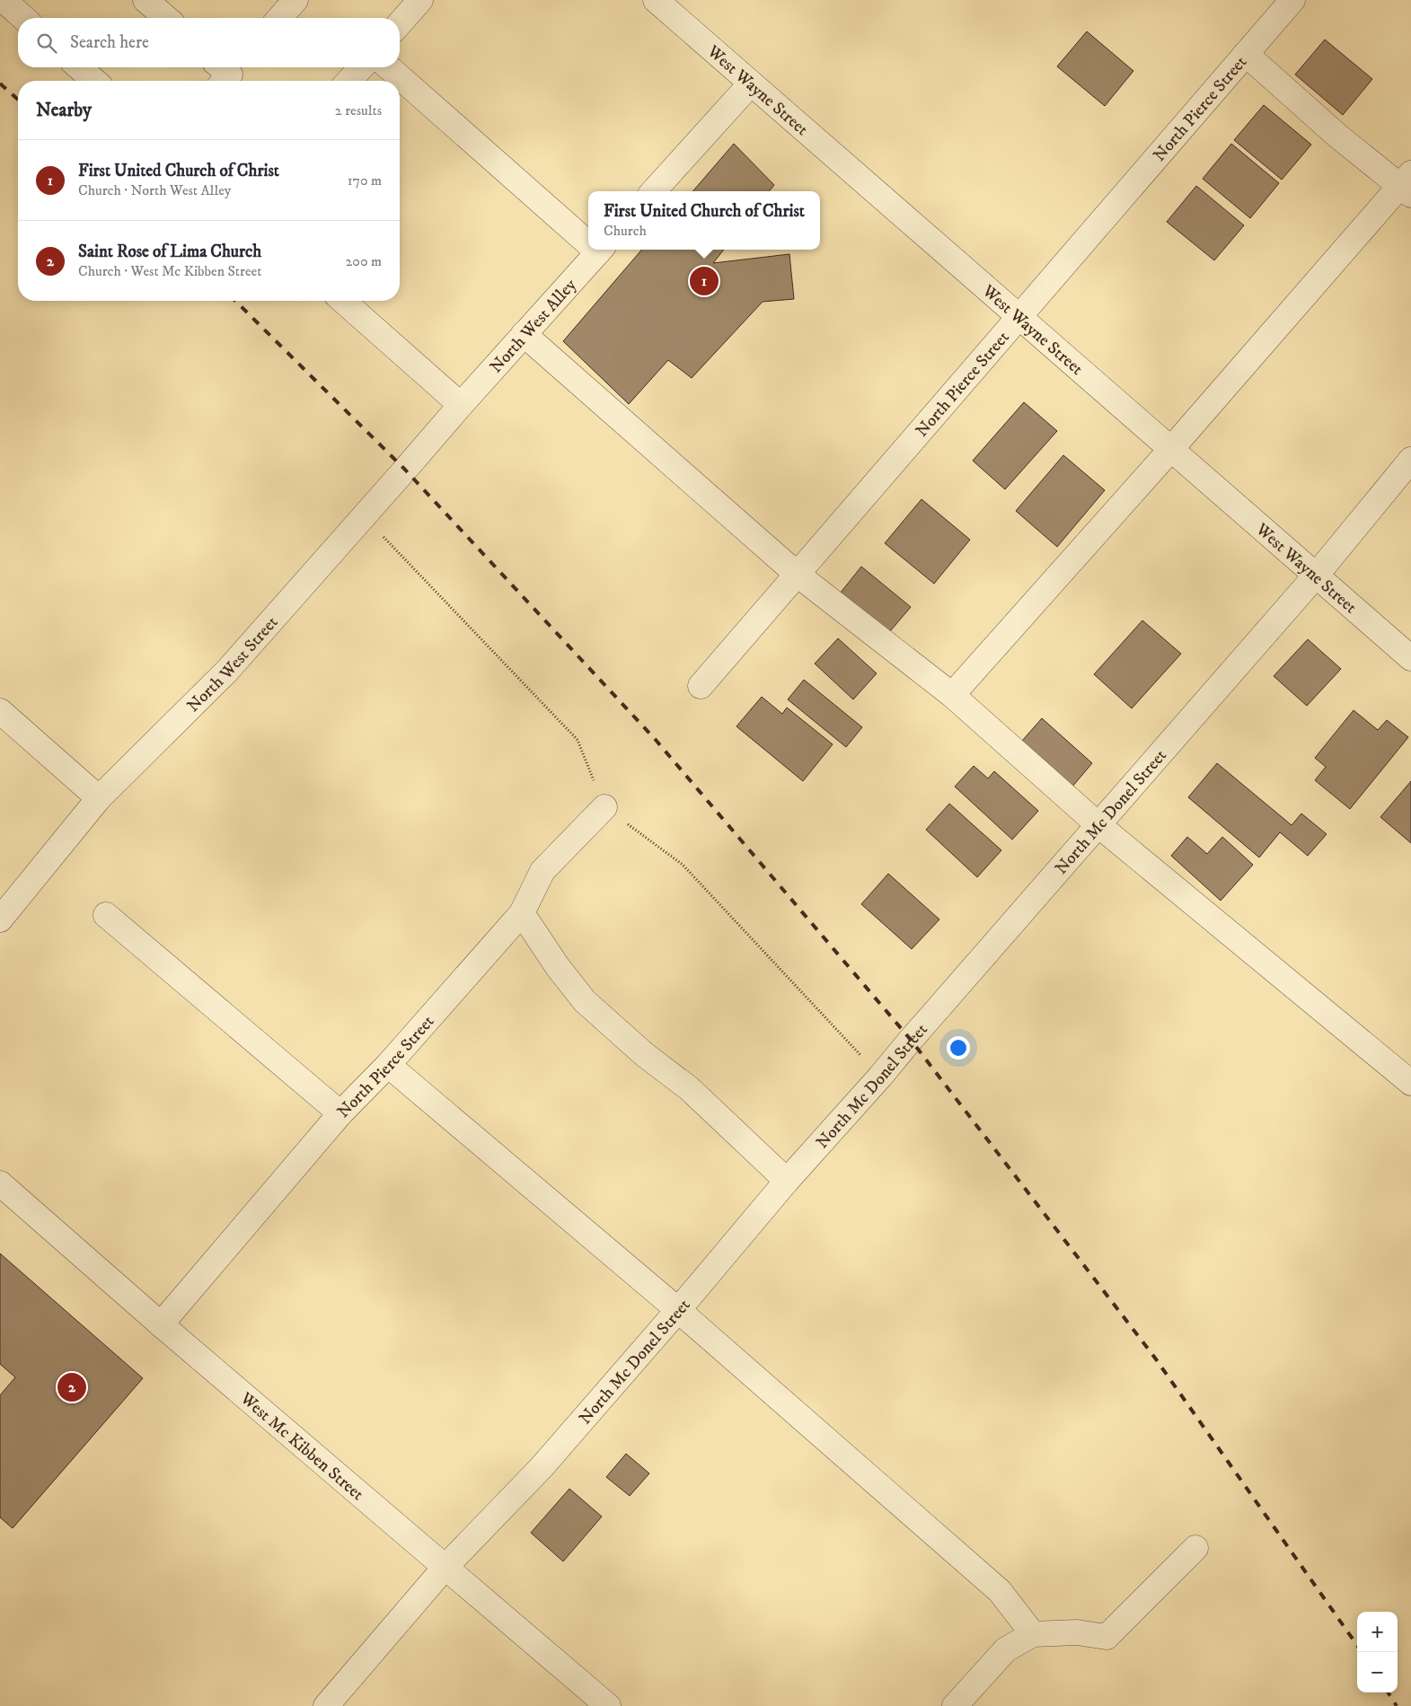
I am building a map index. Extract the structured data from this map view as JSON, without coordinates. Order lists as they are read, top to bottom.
{
  "streets": {
    "street": [
      "West Wayne Street",
      "North Pierce Street",
      "North West Alley",
      "North West Street",
      "North Mc Donel Street",
      "West Mc Kibben Street"
    ]
  },
  "crossings": [
    ["West Wayne Street", "North Pierce Street"],
    ["West Wayne Street", "North Mc Donel Street"],
    ["North Pierce Street", "West Mc Kibben Street"],
    ["North West Alley", "North West Street"],
    ["North Mc Donel Street", "West Mc Kibben Street"]
  ],
  "page": {
    "search": "Search here",
    "heading": ["Nearby", "2 results"],
    "list": [
      {
        "mark": "1",
        "name": "First United Church of Christ",
        "note": "Church · North West Alley",
        "value": "170 m"
      },
      {
        "mark": "2",
        "name": "Saint Rose of Lima Church",
        "note": "Church · West Mc Kibben Street",
        "value": "200 m"
      }
    ],
    "popup": ["First United Church of Christ", "Church"],
    "pins": ["1", "2"],
    "map_buttons": ["+", "−"]
  }
}
